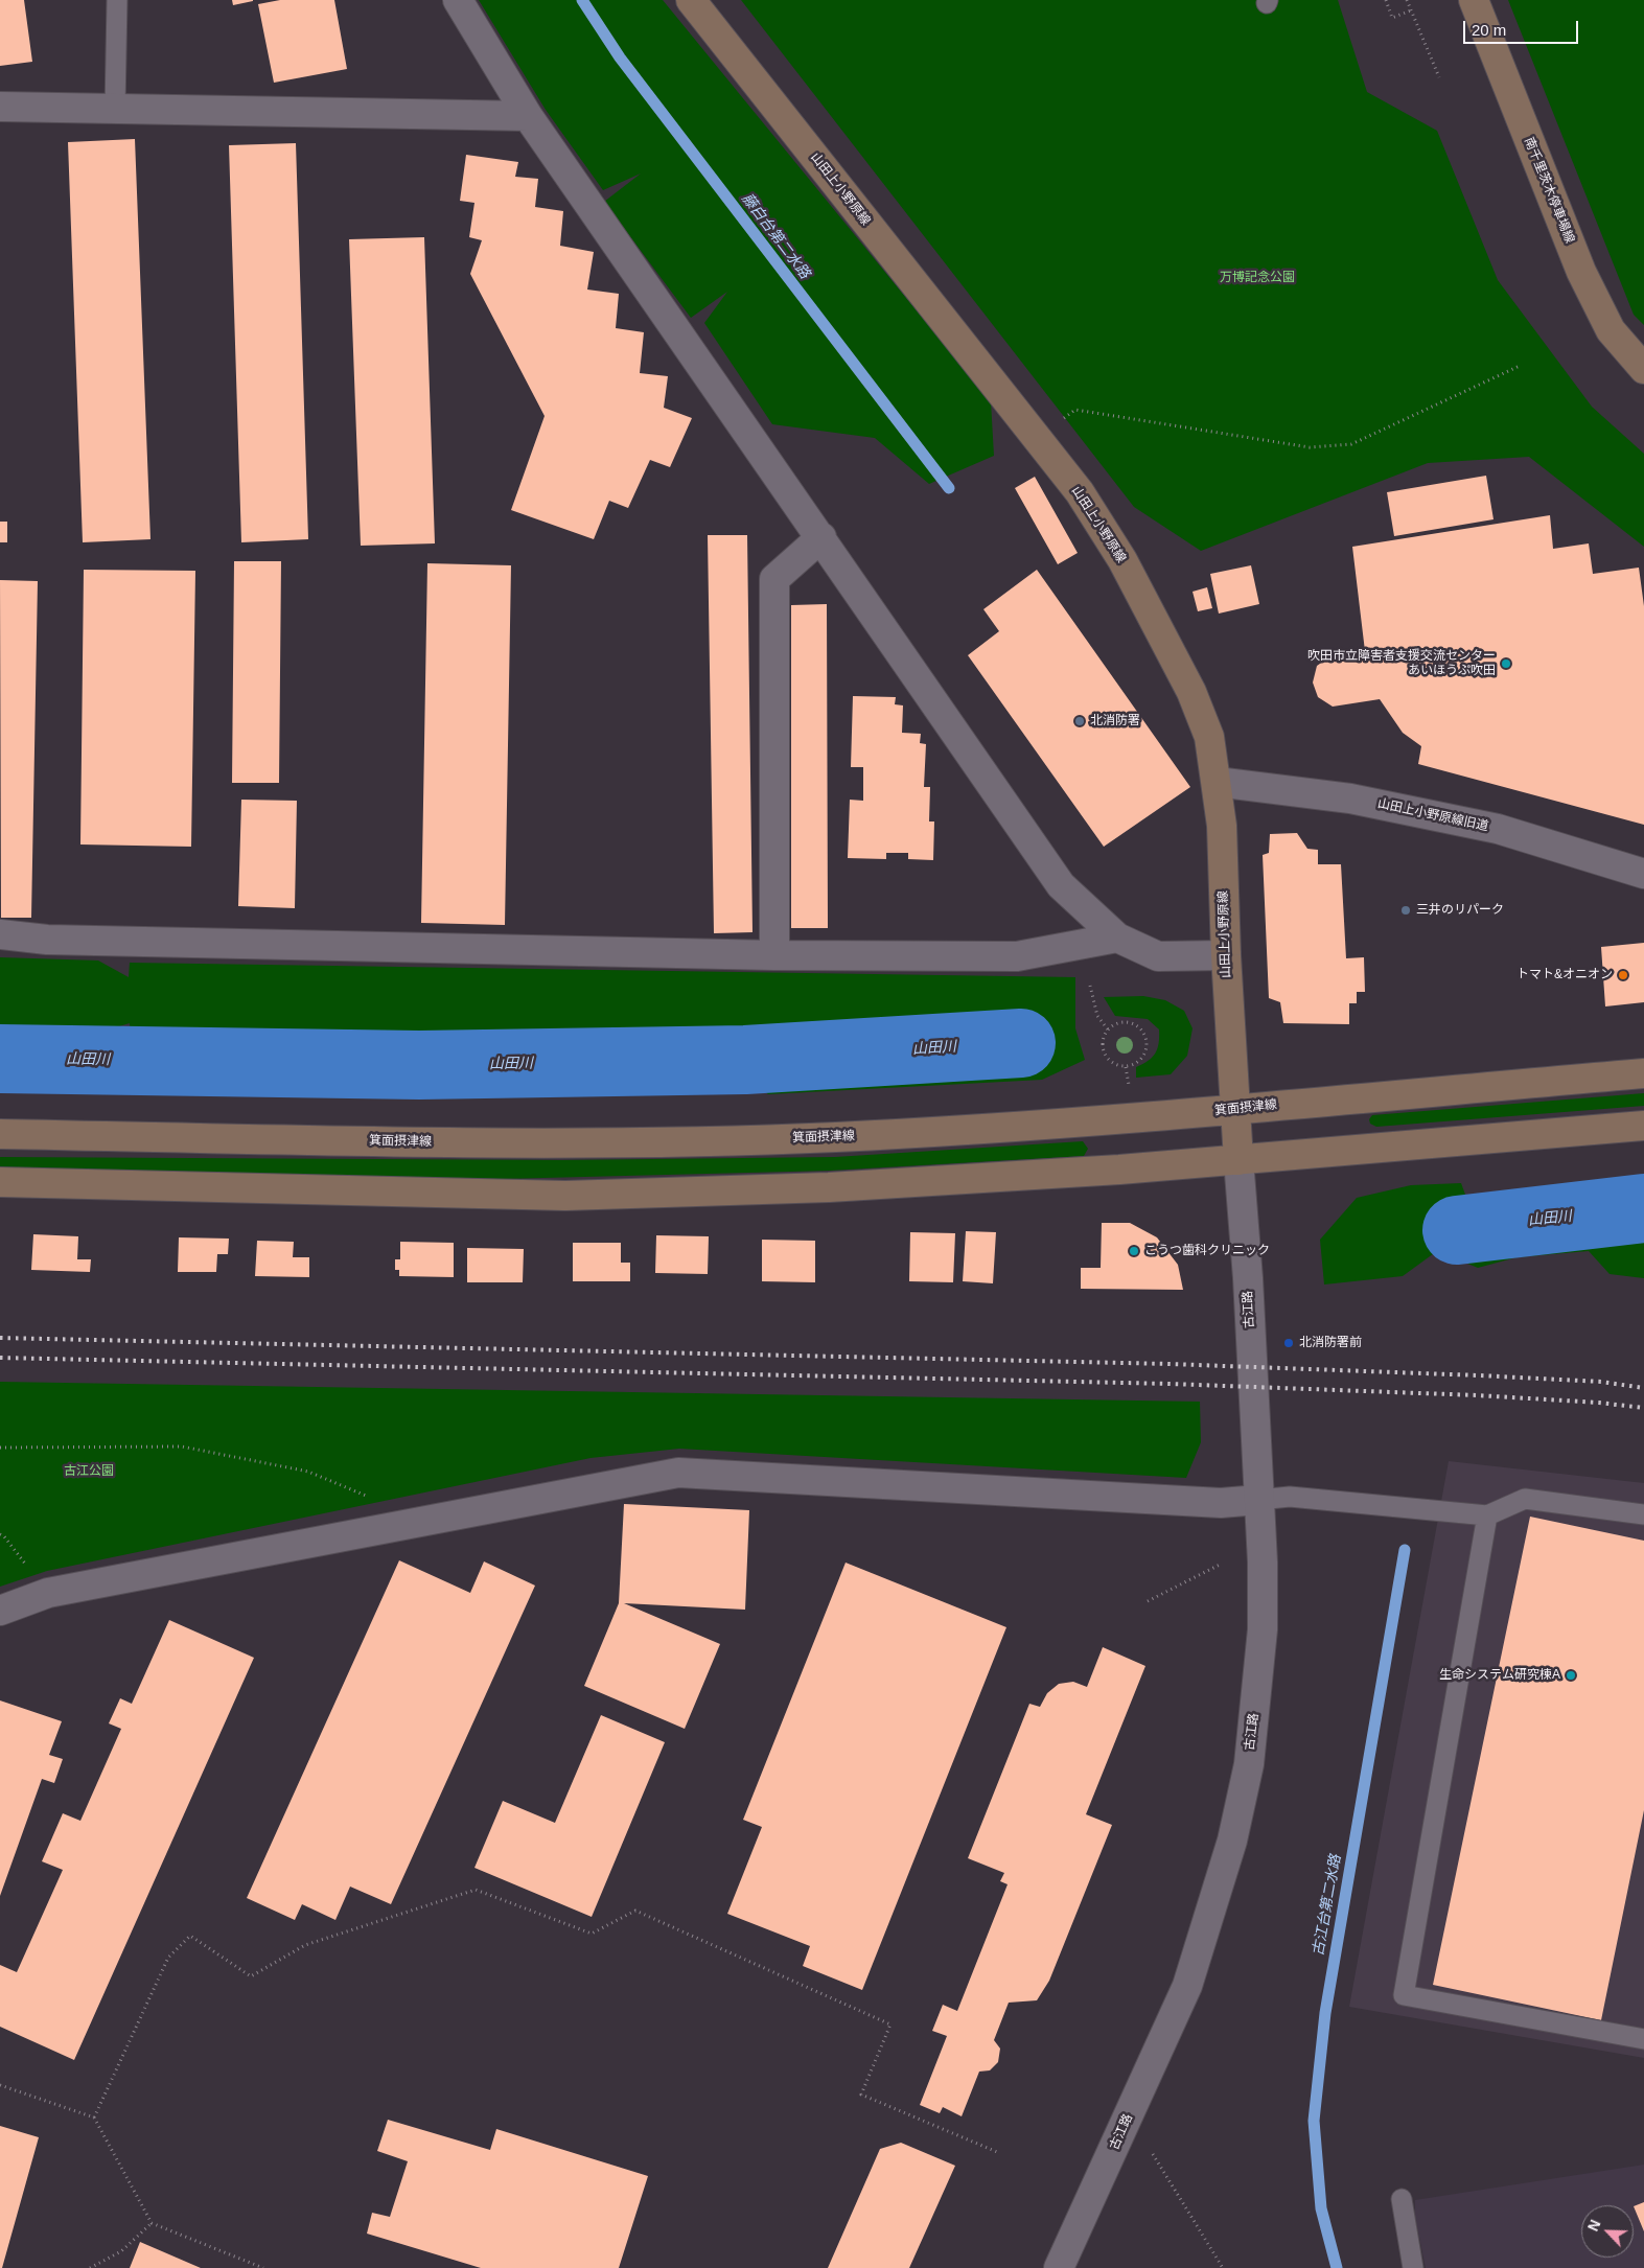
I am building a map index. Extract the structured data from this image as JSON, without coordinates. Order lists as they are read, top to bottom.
{
  "streets": {
    "main road": ["山田上小野原線", "南千里茨木停車場線", "箕面摂津線"],
    "street": ["山田上小野原線旧道", "古江路"]
  },
  "crossings": [
    ["山田上小野原線", "山田上小野原線旧道"],
    ["山田上小野原線", "箕面摂津線"],
    ["山田上小野原線", "古江路"]
  ],
  "water": ["藤白台第二水路", "山田川", "古江台第二水路"],
  "parks": ["万博記念公園", "古江公園"],
  "places": [
    "吹田市立障害者支援交流センター あいほうぷ吹田",
    "北消防署",
    "三井のリパーク",
    "トマト&オニオン",
    "こうつ歯科クリニック",
    "北消防署前",
    "生命システム研究棟A"
  ],
  "scale_bar": "20 m",
  "north": "top left"
}
